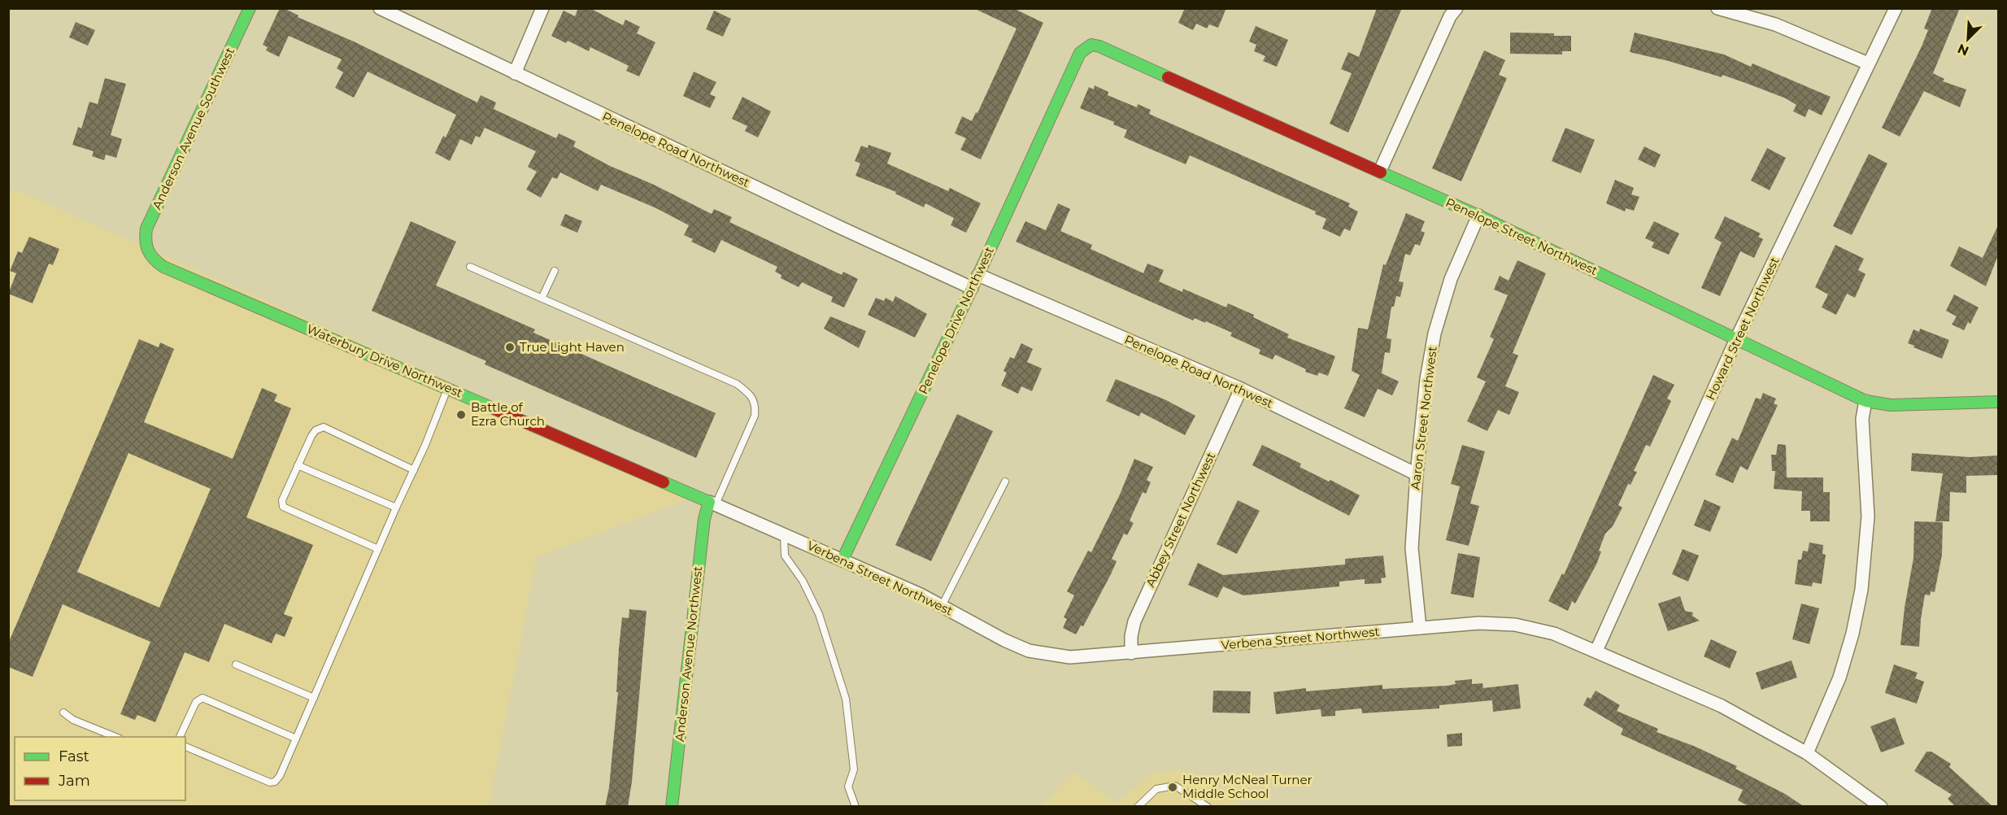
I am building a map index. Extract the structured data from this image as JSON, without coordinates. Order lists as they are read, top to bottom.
{
  "streets": {
    "street": [
      "Anderson Avenue Southwest",
      "Penelope Road Northwest",
      "Penelope Street Northwest",
      "Penelope Drive Northwest",
      "Howard Street Northwest",
      "Waterbury Drive Northwest",
      "Aaron Street Northwest",
      "Abbey Street Northwest",
      "Verbena Street Northwest",
      "Anderson Avenue Northwest"
    ]
  },
  "crossings": [
    ["Anderson Avenue Southwest", "Waterbury Drive Northwest"],
    ["Penelope Road Northwest", "Penelope Drive Northwest"],
    ["Penelope Road Northwest", "Aaron Street Northwest"],
    ["Penelope Road Northwest", "Abbey Street Northwest"],
    ["Penelope Street Northwest", "Penelope Drive Northwest"],
    ["Penelope Street Northwest", "Howard Street Northwest"],
    ["Penelope Street Northwest", "Aaron Street Northwest"],
    ["Penelope Drive Northwest", "Verbena Street Northwest"],
    ["Howard Street Northwest", "Verbena Street Northwest"],
    ["Waterbury Drive Northwest", "Verbena Street Northwest"],
    ["Waterbury Drive Northwest", "Anderson Avenue Northwest"],
    ["Aaron Street Northwest", "Verbena Street Northwest"],
    ["Abbey Street Northwest", "Verbena Street Northwest"],
    ["Verbena Street Northwest", "Anderson Avenue Northwest"]
  ],
  "places": ["True Light Haven", "Battle of Ezra Church", "Henry McNeal Turner Middle School"],
  "legend": ["Fast", "Jam"],
  "north": "bottom left"
}
